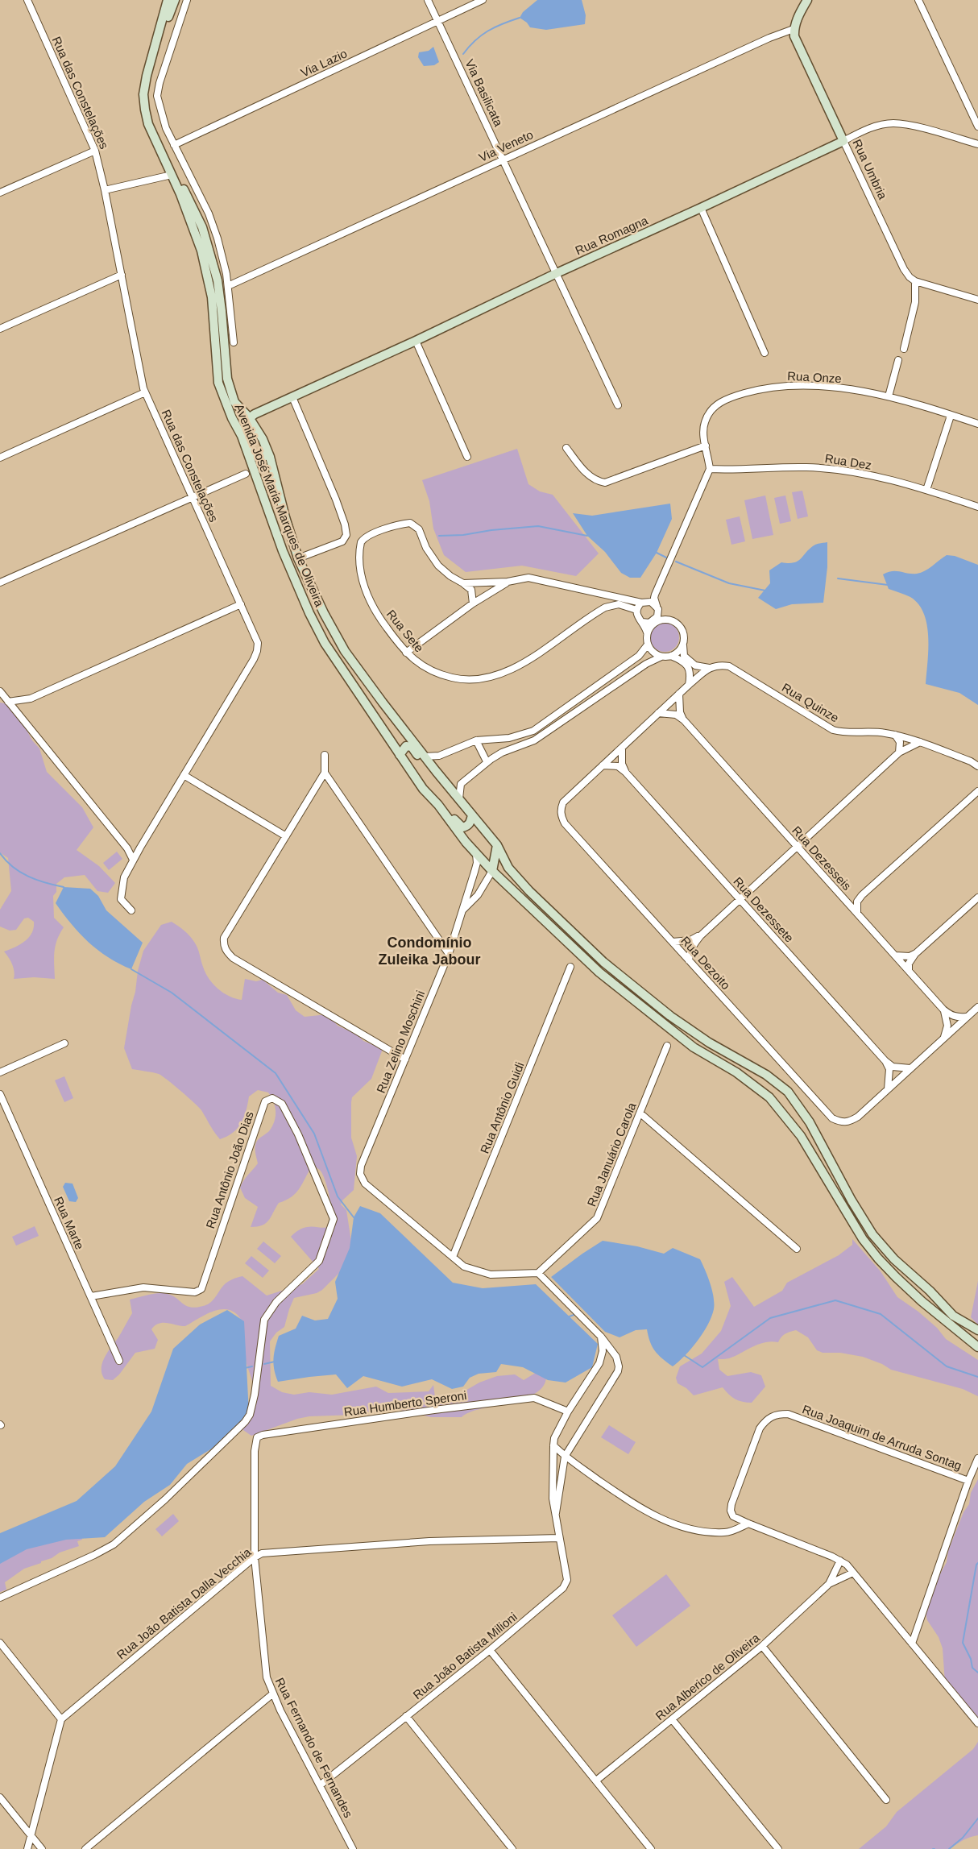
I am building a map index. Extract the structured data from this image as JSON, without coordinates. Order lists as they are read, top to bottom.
{
  "streets": {
    "main road": ["Rua Umbria", "Rua Romagna", "Avenida José Maria Marques de Oliveira"],
    "street": [
      "Via Lazio",
      "Rua das Constelações",
      "Via Basilicata",
      "Via Veneto",
      "Rua Onze",
      "Rua Dez",
      "Rua Sete",
      "Rua Quinze",
      "Rua Dezesseis",
      "Rua Dezessete",
      "Rua Dezoito",
      "Rua Zelino Moschini",
      "Rua Antônio Guidi",
      "Rua Januário Carola",
      "Rua Antônio João Dias",
      "Rua Marte",
      "Rua Humberto Speroni",
      "Rua Joaquim de Arruda Sontag",
      "Rua João Batista Dalla Vecchia",
      "Rua João Batista Milioni",
      "Rua Alberico de Oliveira",
      "Rua Fernando de Fernandes"
    ]
  },
  "crossings": [
    ["Via Lazio", "Via Basilicata"],
    ["Via Basilicata", "Via Veneto"],
    ["Via Basilicata", "Rua Romagna"],
    ["Via Veneto", "Rua Umbria"],
    ["Rua Umbria", "Rua Romagna"],
    ["Rua Romagna", "Avenida José Maria Marques de Oliveira"],
    ["Rua Onze", "Rua Dez"],
    ["Avenida José Maria Marques de Oliveira", "Rua Zelino Moschini"],
    ["Rua Zelino Moschini", "Rua Antônio Guidi"],
    ["Rua Antônio João Dias", "Rua Marte"],
    ["Rua Humberto Speroni", "Rua Fernando de Fernandes"],
    ["Rua Joaquim de Arruda Sontag", "Rua Alberico de Oliveira"],
    ["Rua João Batista Dalla Vecchia", "Rua João Batista Milioni"],
    ["Rua João Batista Dalla Vecchia", "Rua Fernando de Fernandes"],
    ["Rua João Batista Milioni", "Rua Fernando de Fernandes"]
  ],
  "districts": ["Condomínio Zuleika Jabour"]
}
